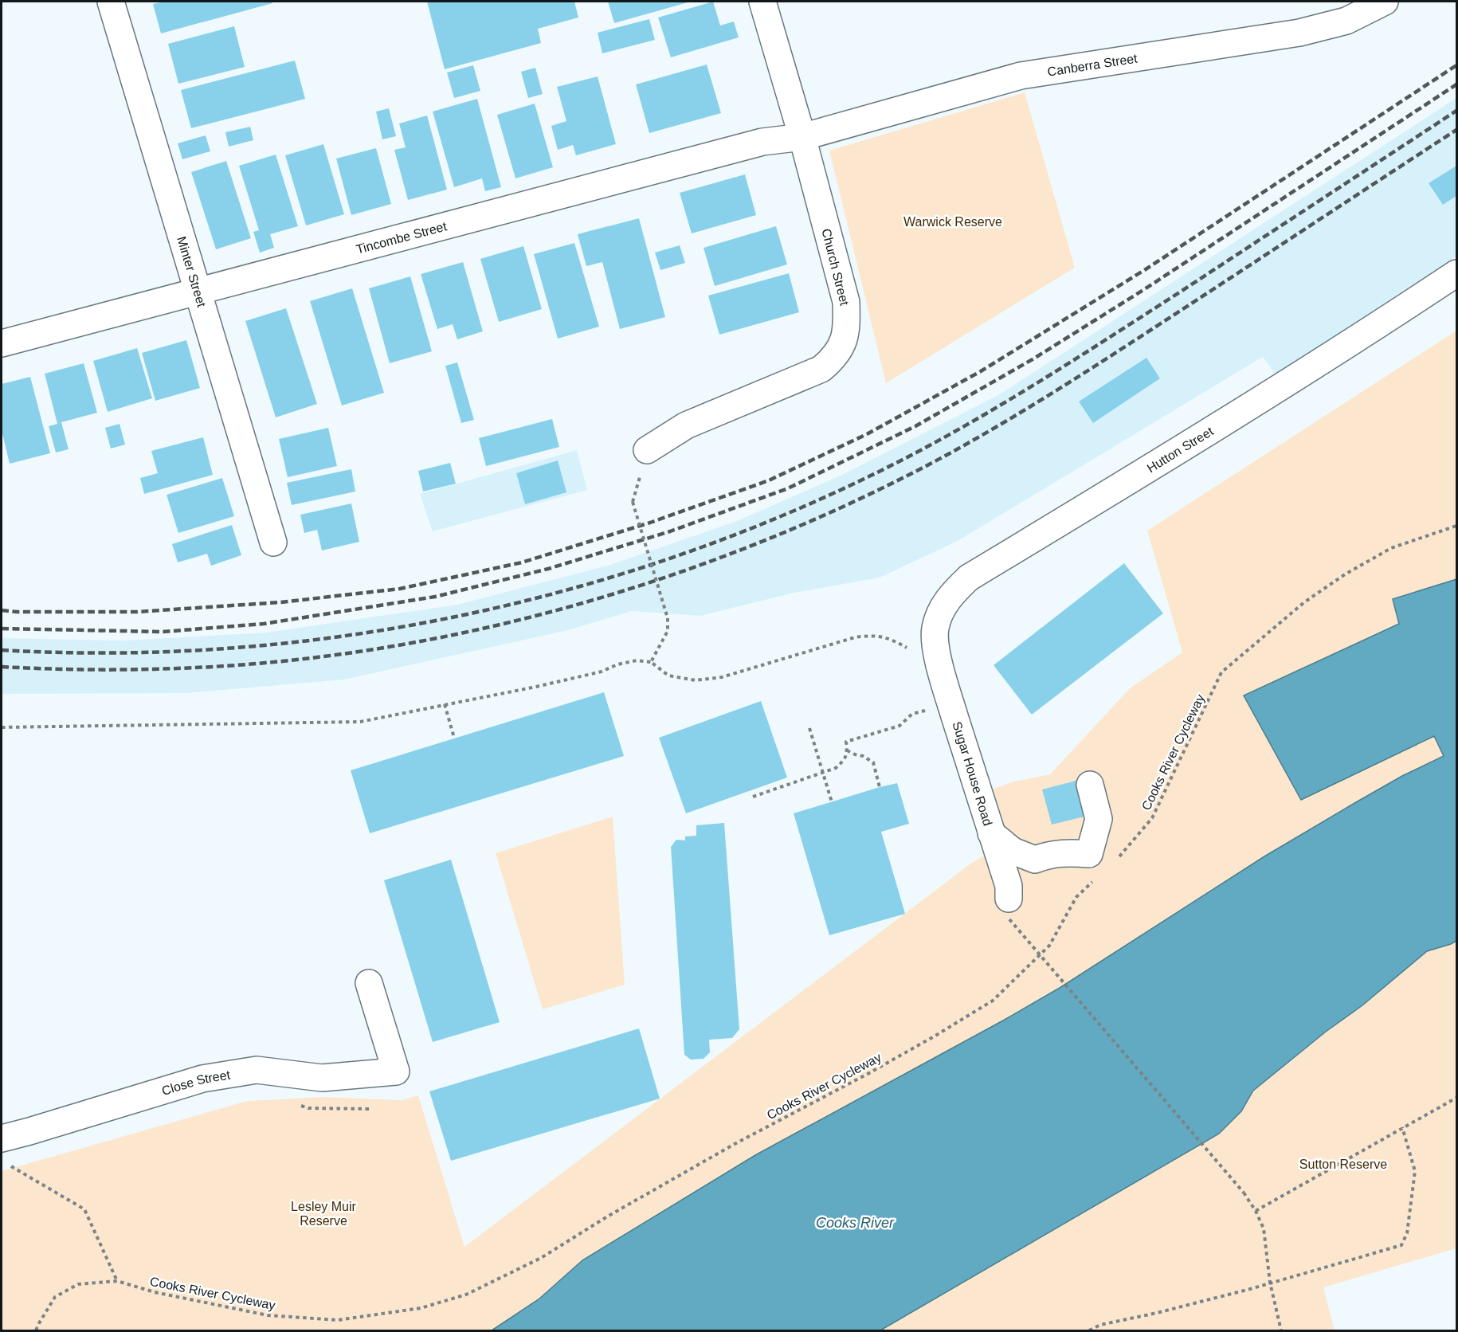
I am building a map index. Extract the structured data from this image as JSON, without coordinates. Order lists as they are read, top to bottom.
{
  "streets": {
    "street": [
      "Canberra Street",
      "Tincombe Street",
      "Church Street",
      "Minter Street",
      "Hutton Street",
      "Sugar House Road",
      "Close Street"
    ],
    "path": ["Cooks River Cycleway"]
  },
  "crossings": [
    ["Canberra Street", "Tincombe Street"],
    ["Canberra Street", "Church Street"],
    ["Tincombe Street", "Church Street"],
    ["Tincombe Street", "Minter Street"],
    ["Hutton Street", "Sugar House Road"]
  ],
  "water": ["Cooks River"],
  "parks": ["Warwick Reserve", "Sutton Reserve", "Lesley Muir Reserve"]
}
